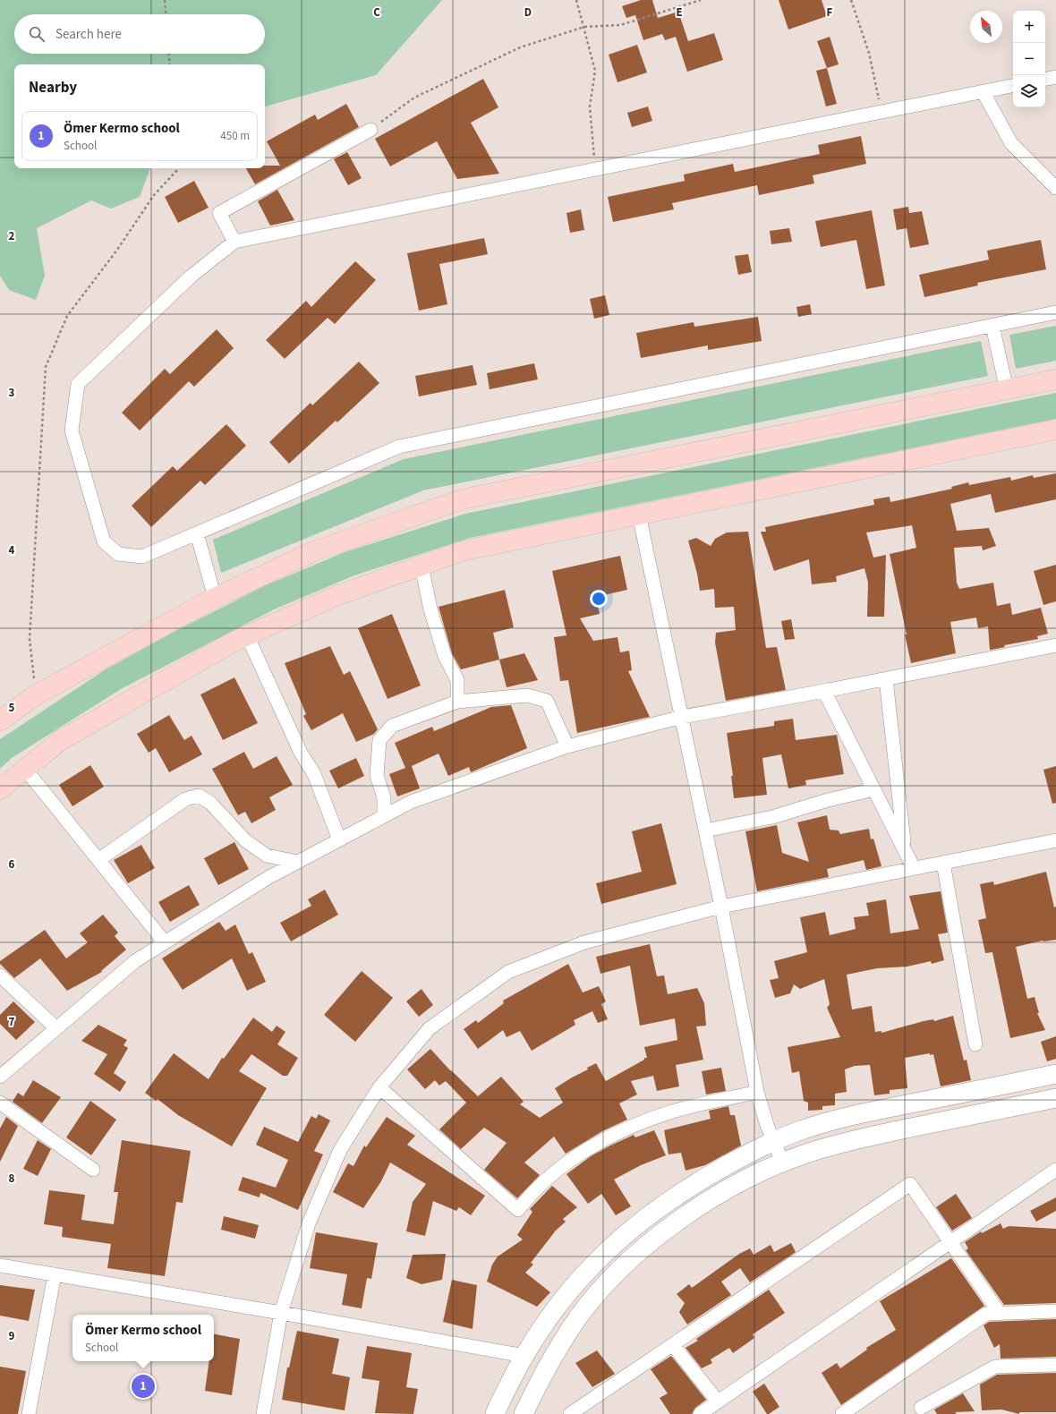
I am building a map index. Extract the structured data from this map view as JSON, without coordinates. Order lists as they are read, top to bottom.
{
  "north": "top left",
  "page": {
    "map_buttons": ["+", "−"],
    "search": "Search here",
    "heading": "Nearby",
    "list": [
      {
        "mark": "1",
        "name": "Ömer Kermo school",
        "note": "School",
        "value": "450 m"
      }
    ],
    "popup": ["Ömer Kermo school", "School"],
    "pins": "1"
  },
  "grid": {
    "columns": [
      "C",
      "D",
      "E",
      "F"
    ],
    "rows": [
      "2",
      "3",
      "4",
      "5",
      "6",
      "7",
      "8",
      "9"
    ]
  }
}
